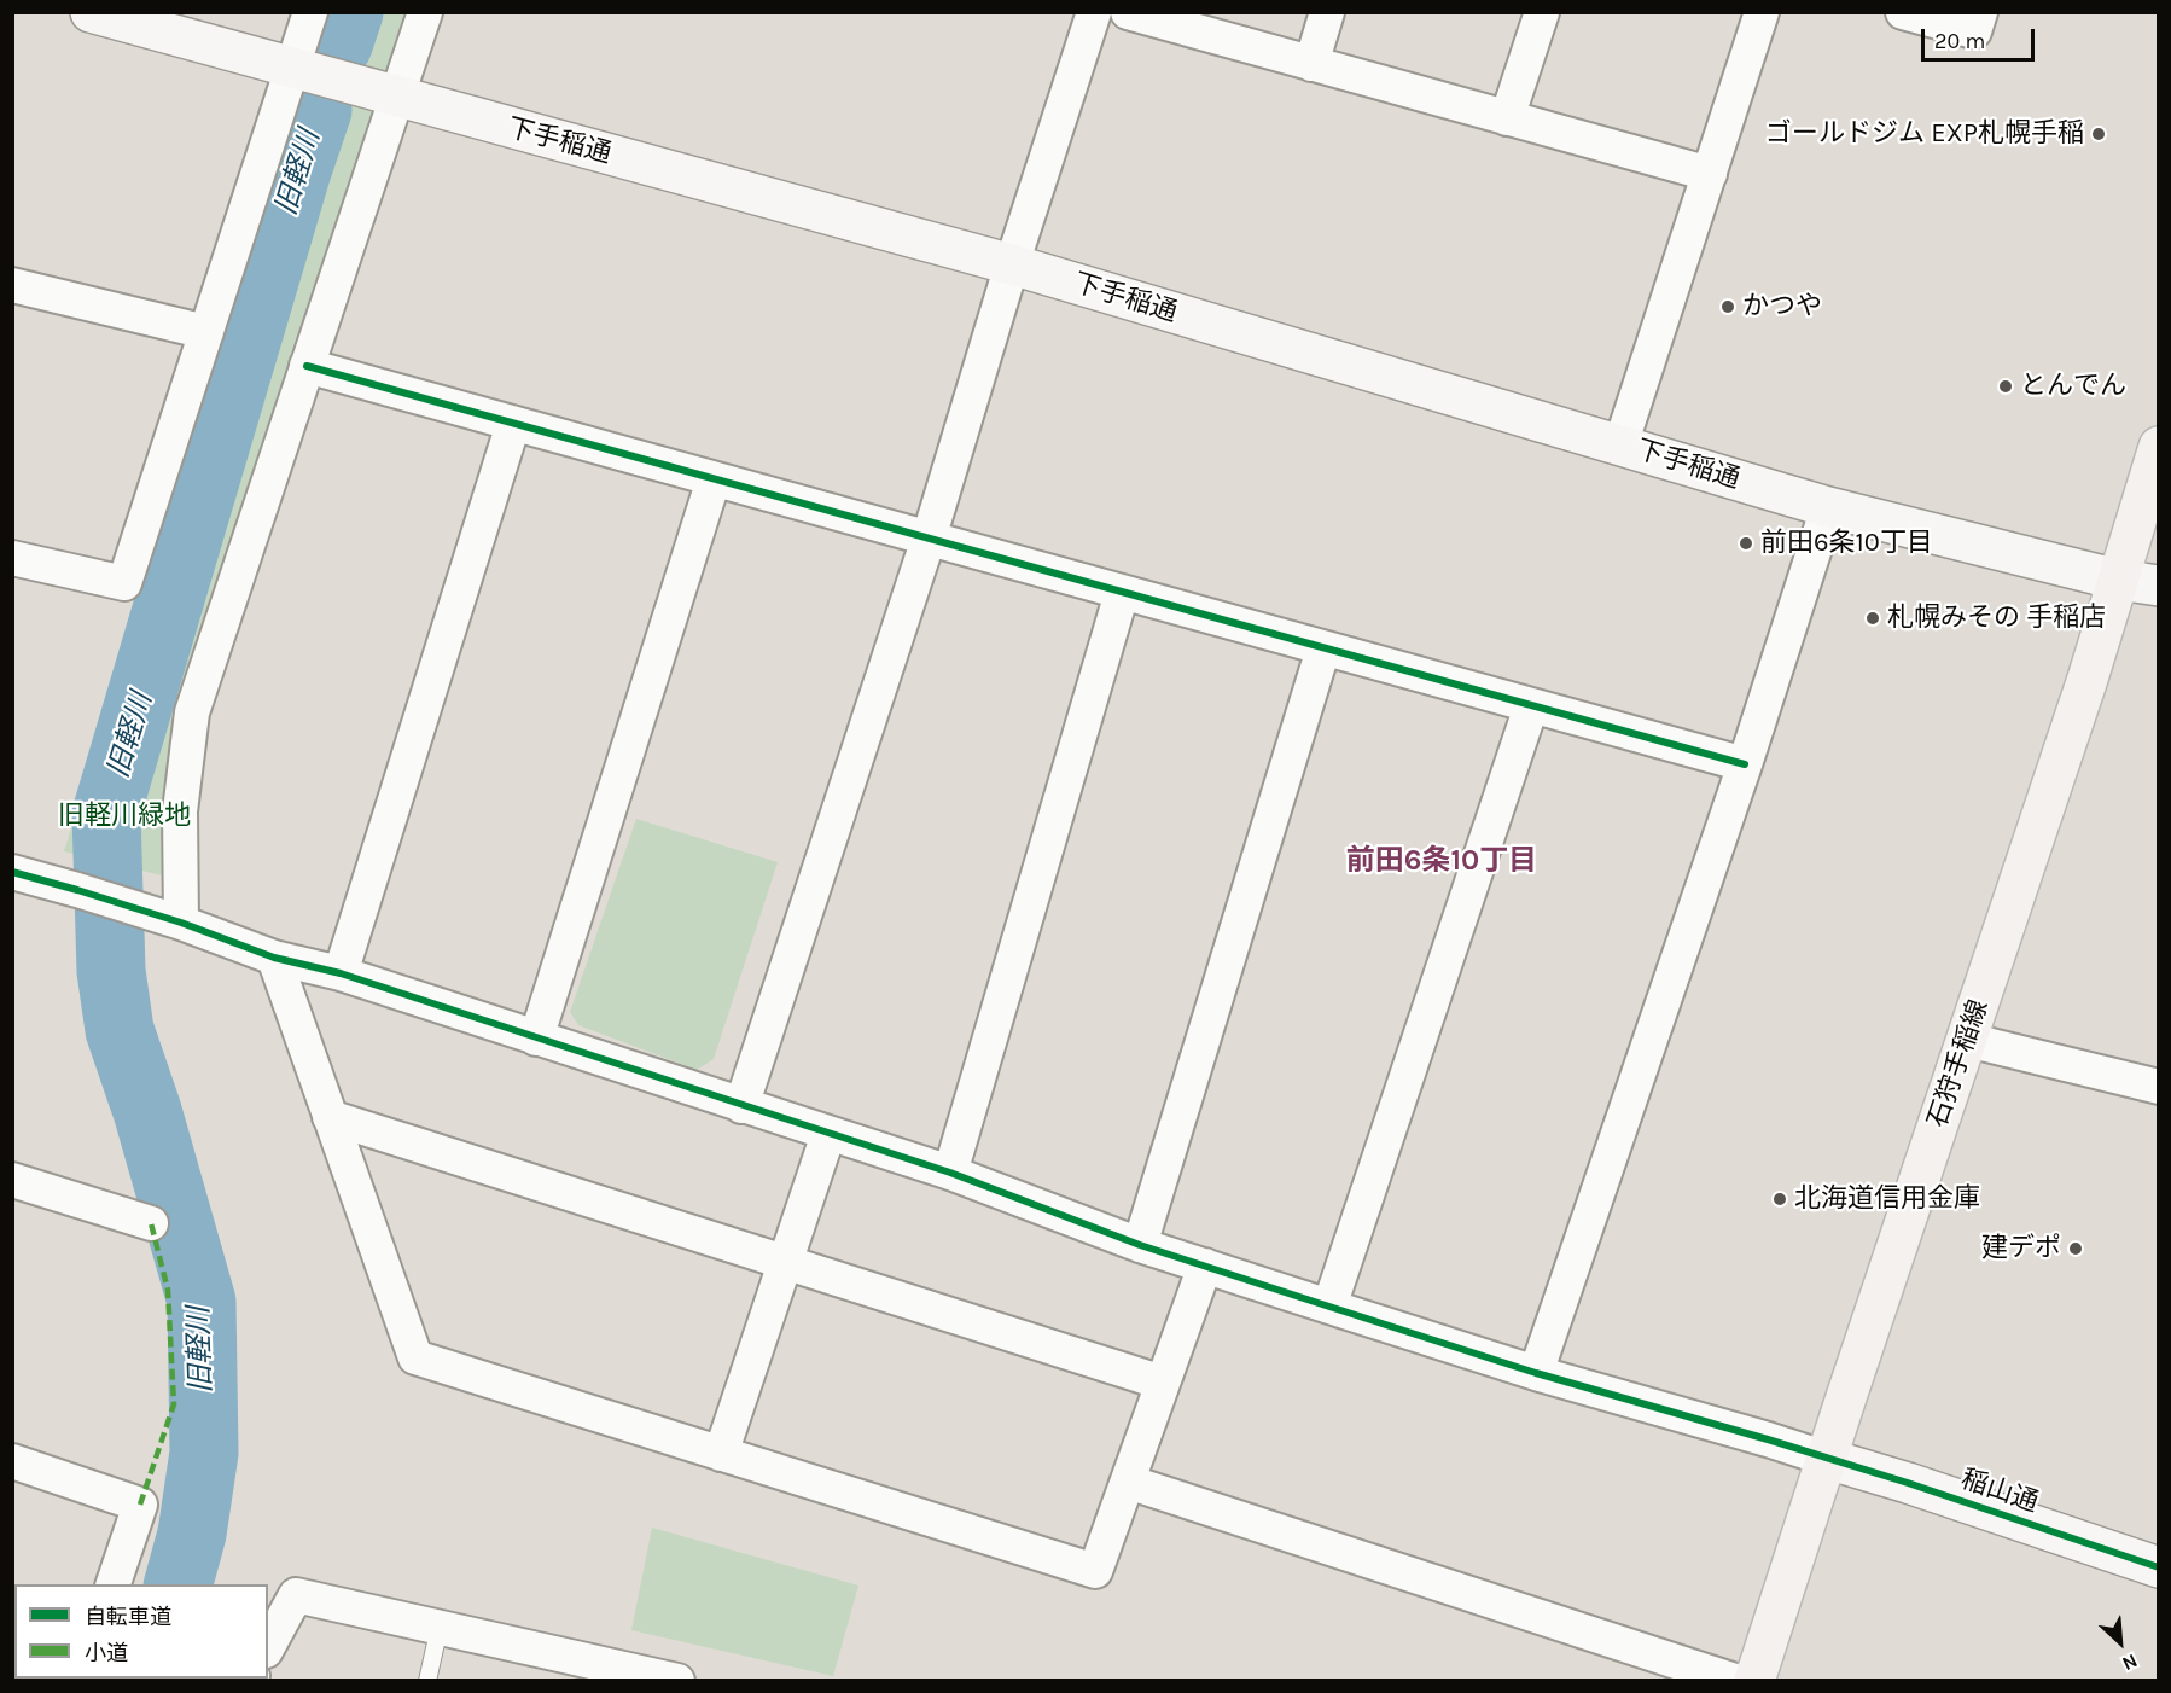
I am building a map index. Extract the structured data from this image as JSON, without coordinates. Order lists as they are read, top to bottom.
{
  "streets": {
    "main road": ["下手稲通", "石狩手稲線", "稲山通"]
  },
  "crossings": [
    ["下手稲通", "石狩手稲線"],
    ["石狩手稲線", "稲山通"]
  ],
  "districts": ["前田6条10丁目"],
  "water": ["旧軽川"],
  "parks": ["旧軽川緑地"],
  "places": [
    "ゴールドジム EXP札幌手稲",
    "かつや",
    "とんでん",
    "前田6条10丁目",
    "札幌みその 手稲店",
    "北海道信用金庫",
    "建デポ"
  ],
  "legend": ["自転車道", "小道"],
  "scale_bar": "20 m",
  "north": "bottom right"
}
